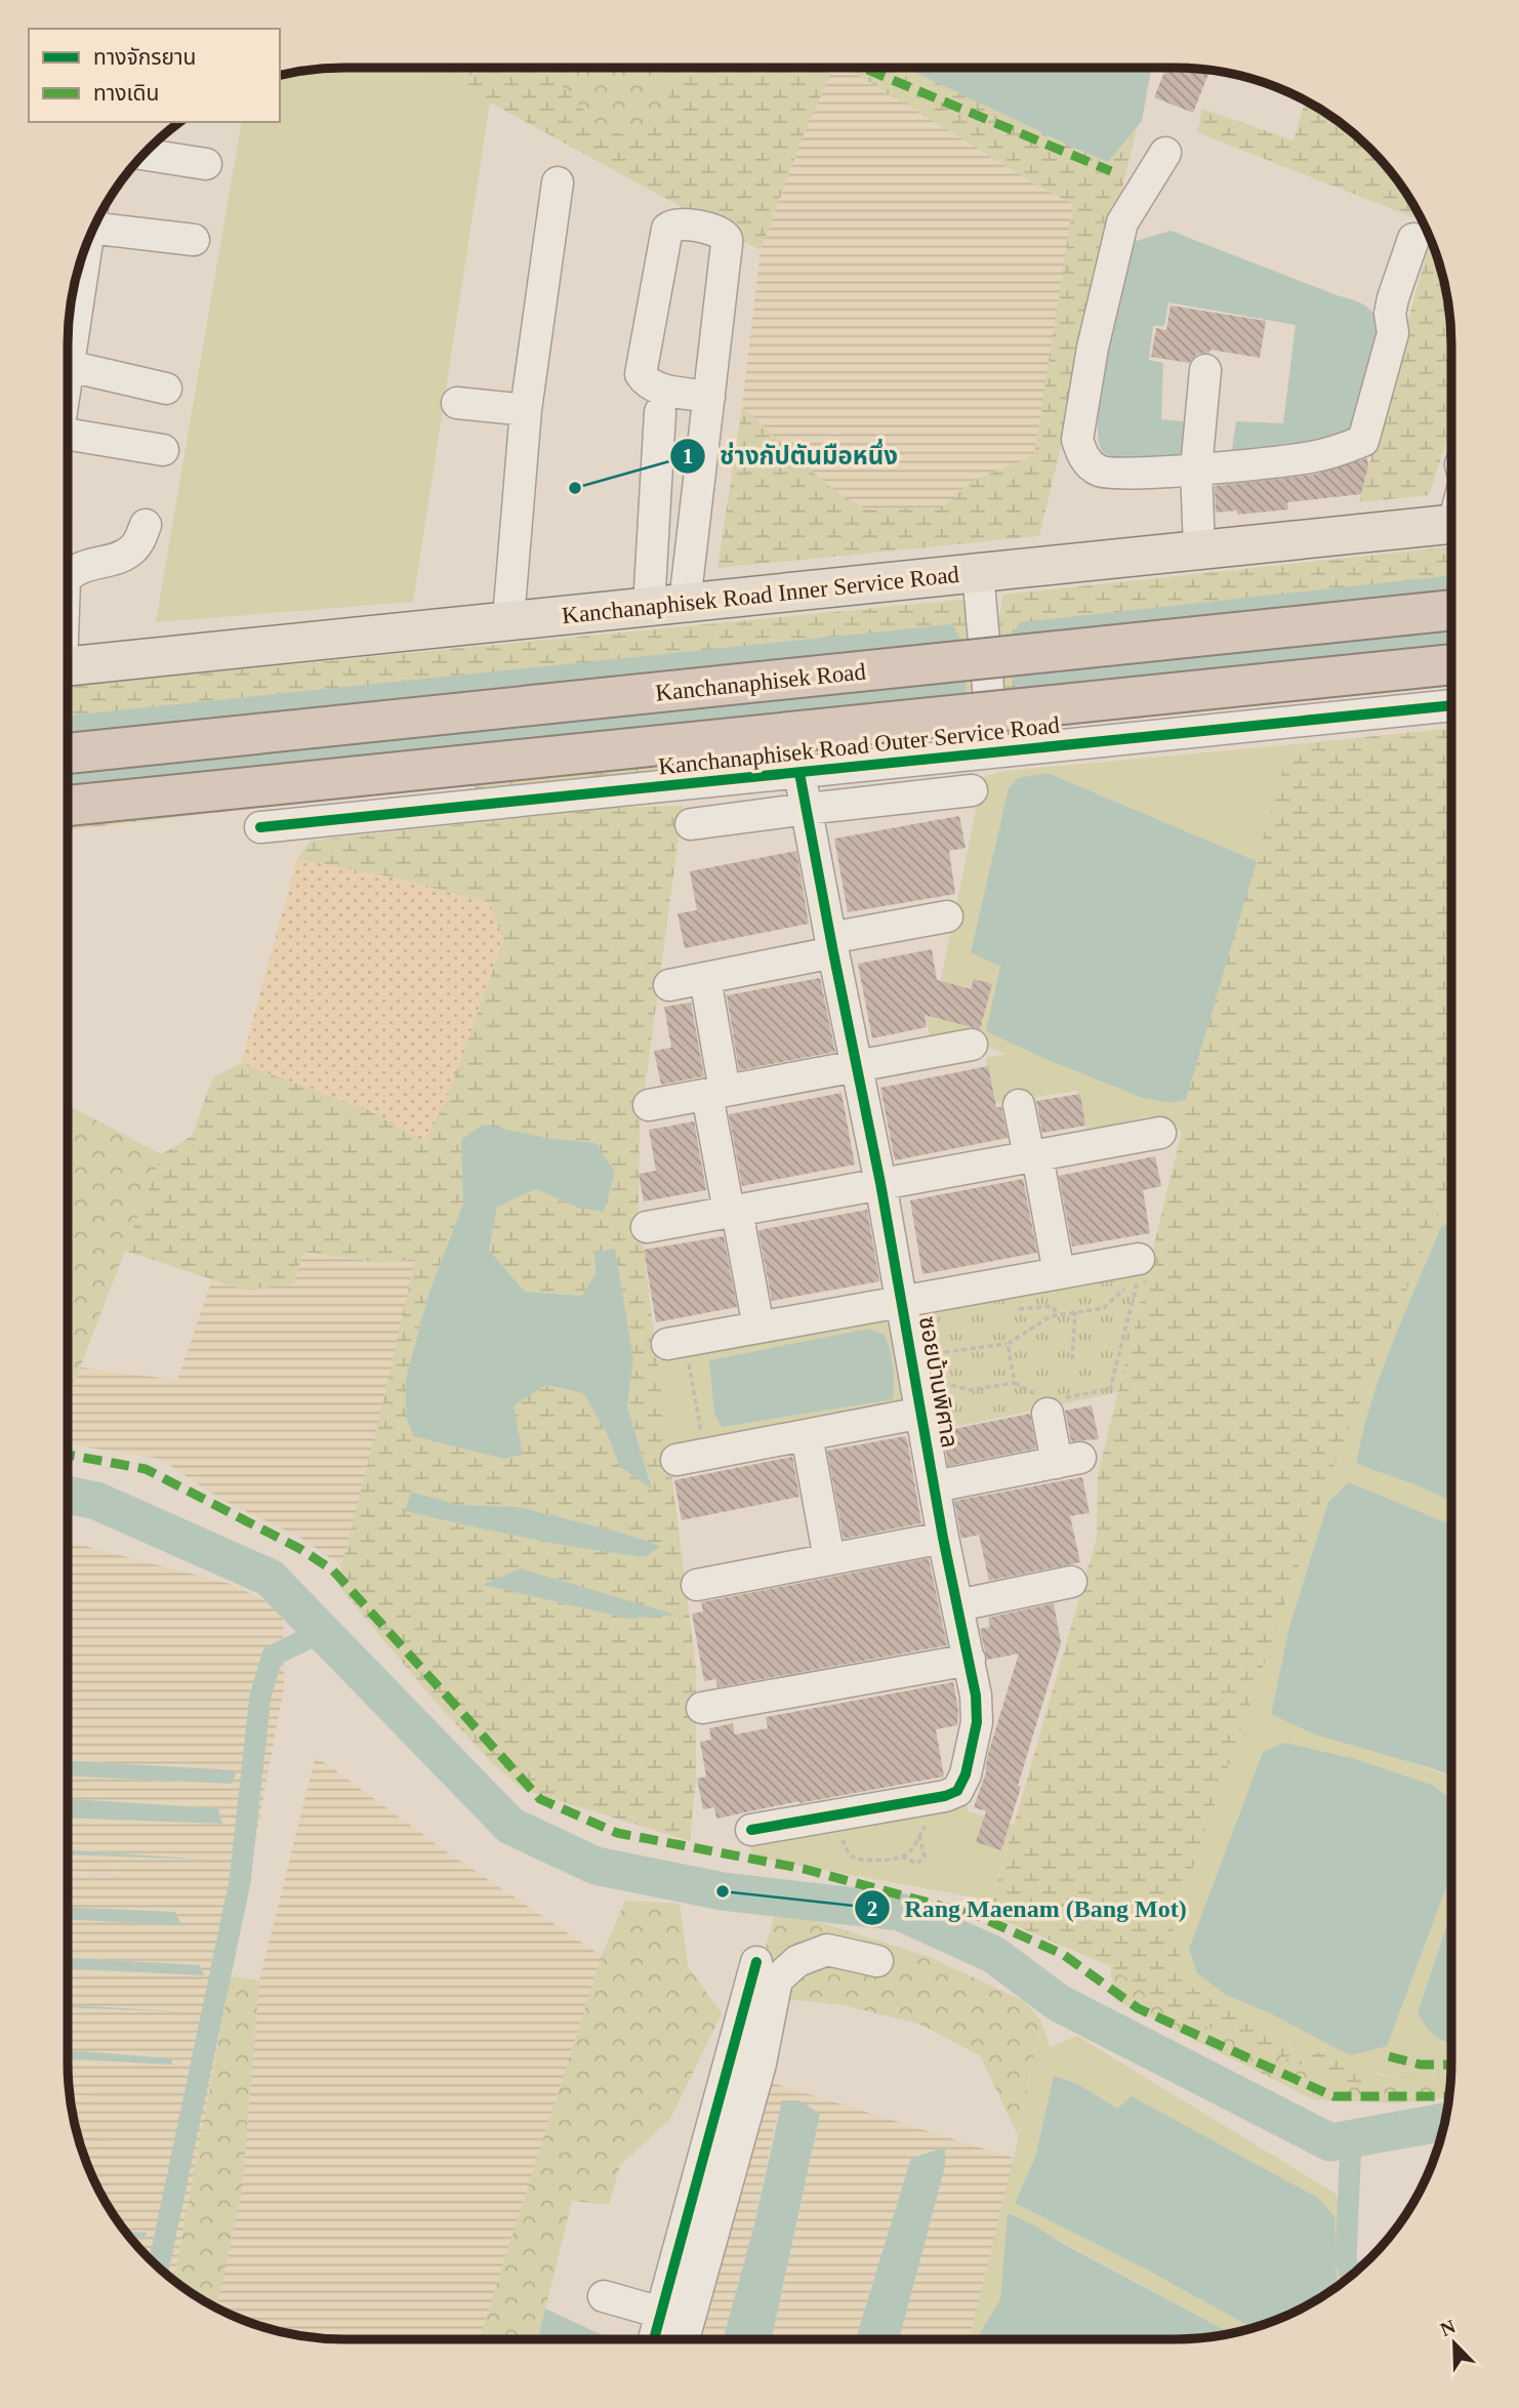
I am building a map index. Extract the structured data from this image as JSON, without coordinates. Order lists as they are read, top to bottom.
{
  "streets": {
    "highway": ["Kanchanaphisek Road"],
    "main road": ["Kanchanaphisek Road Inner Service Road"],
    "street": ["Kanchanaphisek Road Outer Service Road", "ซอยบ้านพิศาล"]
  },
  "crossings": [
    ["Kanchanaphisek Road Outer Service Road", "ซอยบ้านพิศาล"]
  ],
  "places": ["ช่างกัปตันมือหนึ่ง", "Rang Maenam (Bang Mot)"],
  "legend": ["ทางจักรยาน", "ทางเดิน"],
  "north": "top left"
}
